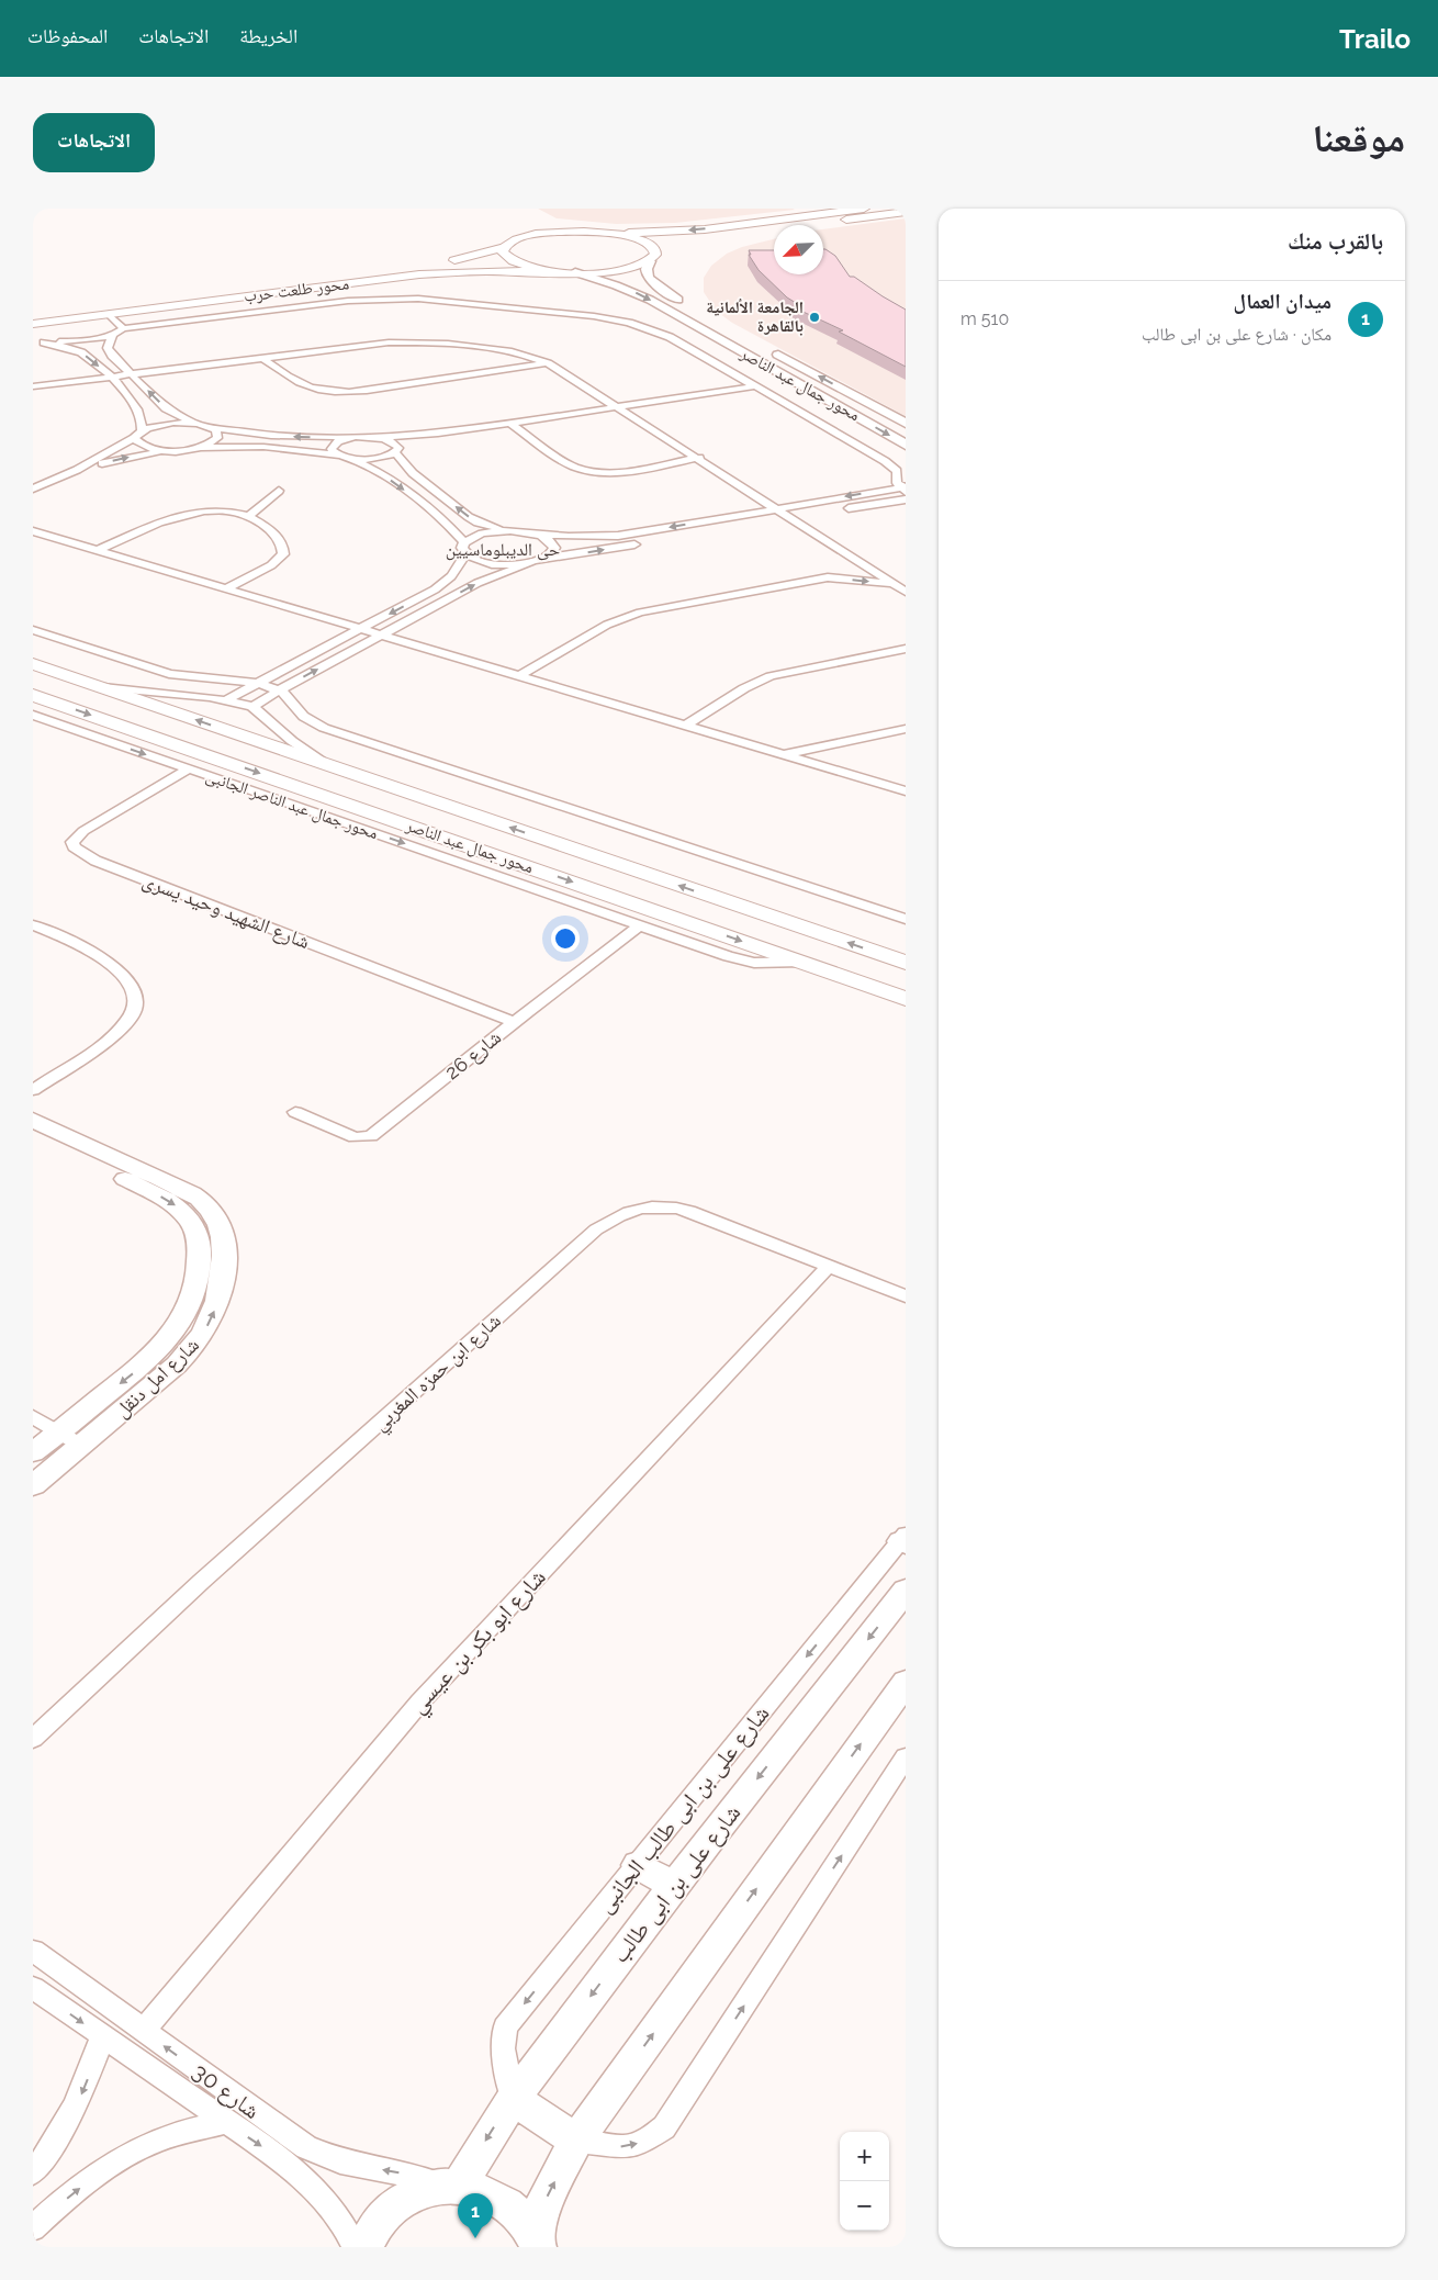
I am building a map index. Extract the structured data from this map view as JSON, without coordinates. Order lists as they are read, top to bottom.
{
  "streets": {
    "main road": [
      "محور طلعت حرب",
      "محور جمال عبد الناصر",
      "شارع امل دنقل",
      "شارع على بن ابى طالب"
    ],
    "street": [
      "محور جمال عبد الناصر الجانبى",
      "شارع الشهيد وحيد يسرى",
      "شارع 26",
      "شارع ابن حمزه المغربي",
      "شارع ابو بكر بن عيسي",
      "شارع على بن ابى طالب الجانبى",
      "شارع 30"
    ]
  },
  "crossings": [
    ["محور جمال عبد الناصر", "محور جمال عبد الناصر الجانبى"],
    ["محور جمال عبد الناصر الجانبى", "شارع الشهيد وحيد يسرى"],
    ["محور جمال عبد الناصر الجانبى", "شارع 26"],
    ["شارع الشهيد وحيد يسرى", "شارع 26"],
    ["شارع ابن حمزه المغربي", "شارع ابو بكر بن عيسي"],
    ["شارع ابو بكر بن عيسي", "شارع 30"],
    ["شارع على بن ابى طالب الجانبى", "شارع على بن ابى طالب"],
    ["شارع على بن ابى طالب", "شارع 30"]
  ],
  "one_way": ["شارع على بن ابى طالب الجانبى"],
  "districts": ["حى الديبلوماسيين"],
  "places": ["الجامعة الألمانية بالقاهرة"],
  "north": "bottom left",
  "page": {
    "header": "Trailo",
    "nav": ["الخريطة", "الاتجاهات", "المحفوظات"],
    "title": "موقعنا",
    "buttons": "الاتجاهات",
    "heading": "بالقرب منك",
    "list": [
      {
        "mark": "1",
        "name": "ميدان العمال",
        "note": "مكان · شارع على بن ابى طالب",
        "value": "510 m"
      }
    ],
    "map_buttons": ["+", "−"],
    "pins": "1"
  }
}
